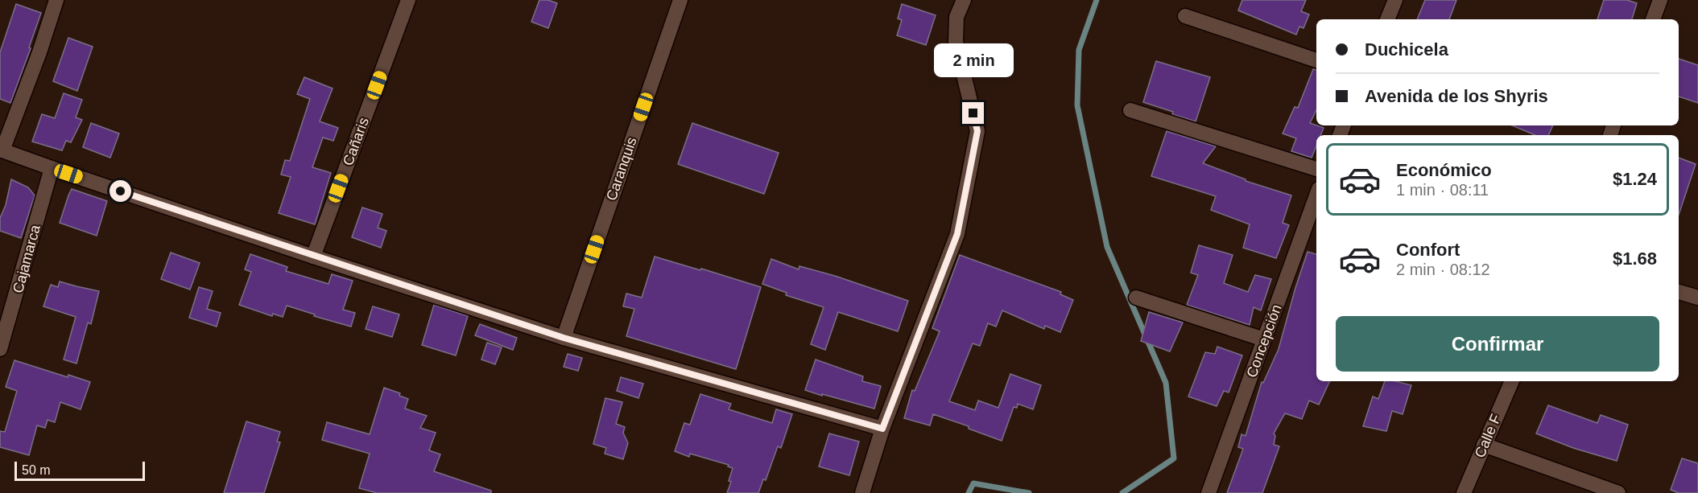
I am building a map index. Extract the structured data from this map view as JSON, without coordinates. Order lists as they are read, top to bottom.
{
  "streets": {
    "street": [
      "Cañaris",
      "Caranquis",
      "Cajamarca",
      "Concepción",
      "Calle F"
    ]
  },
  "scale_bar": "50 m",
  "page": {
    "banner": ["Duchicela", "Avenida de los Shyris"],
    "bubble": "2 min",
    "list": [
      {
        "name": "Económico",
        "note": "1 min · 08:11",
        "value": "$1.24"
      },
      {
        "name": "Confort",
        "note": "2 min · 08:12",
        "value": "$1.68"
      }
    ],
    "buttons": "Confirmar",
    "scale": "50 m"
  }
}
